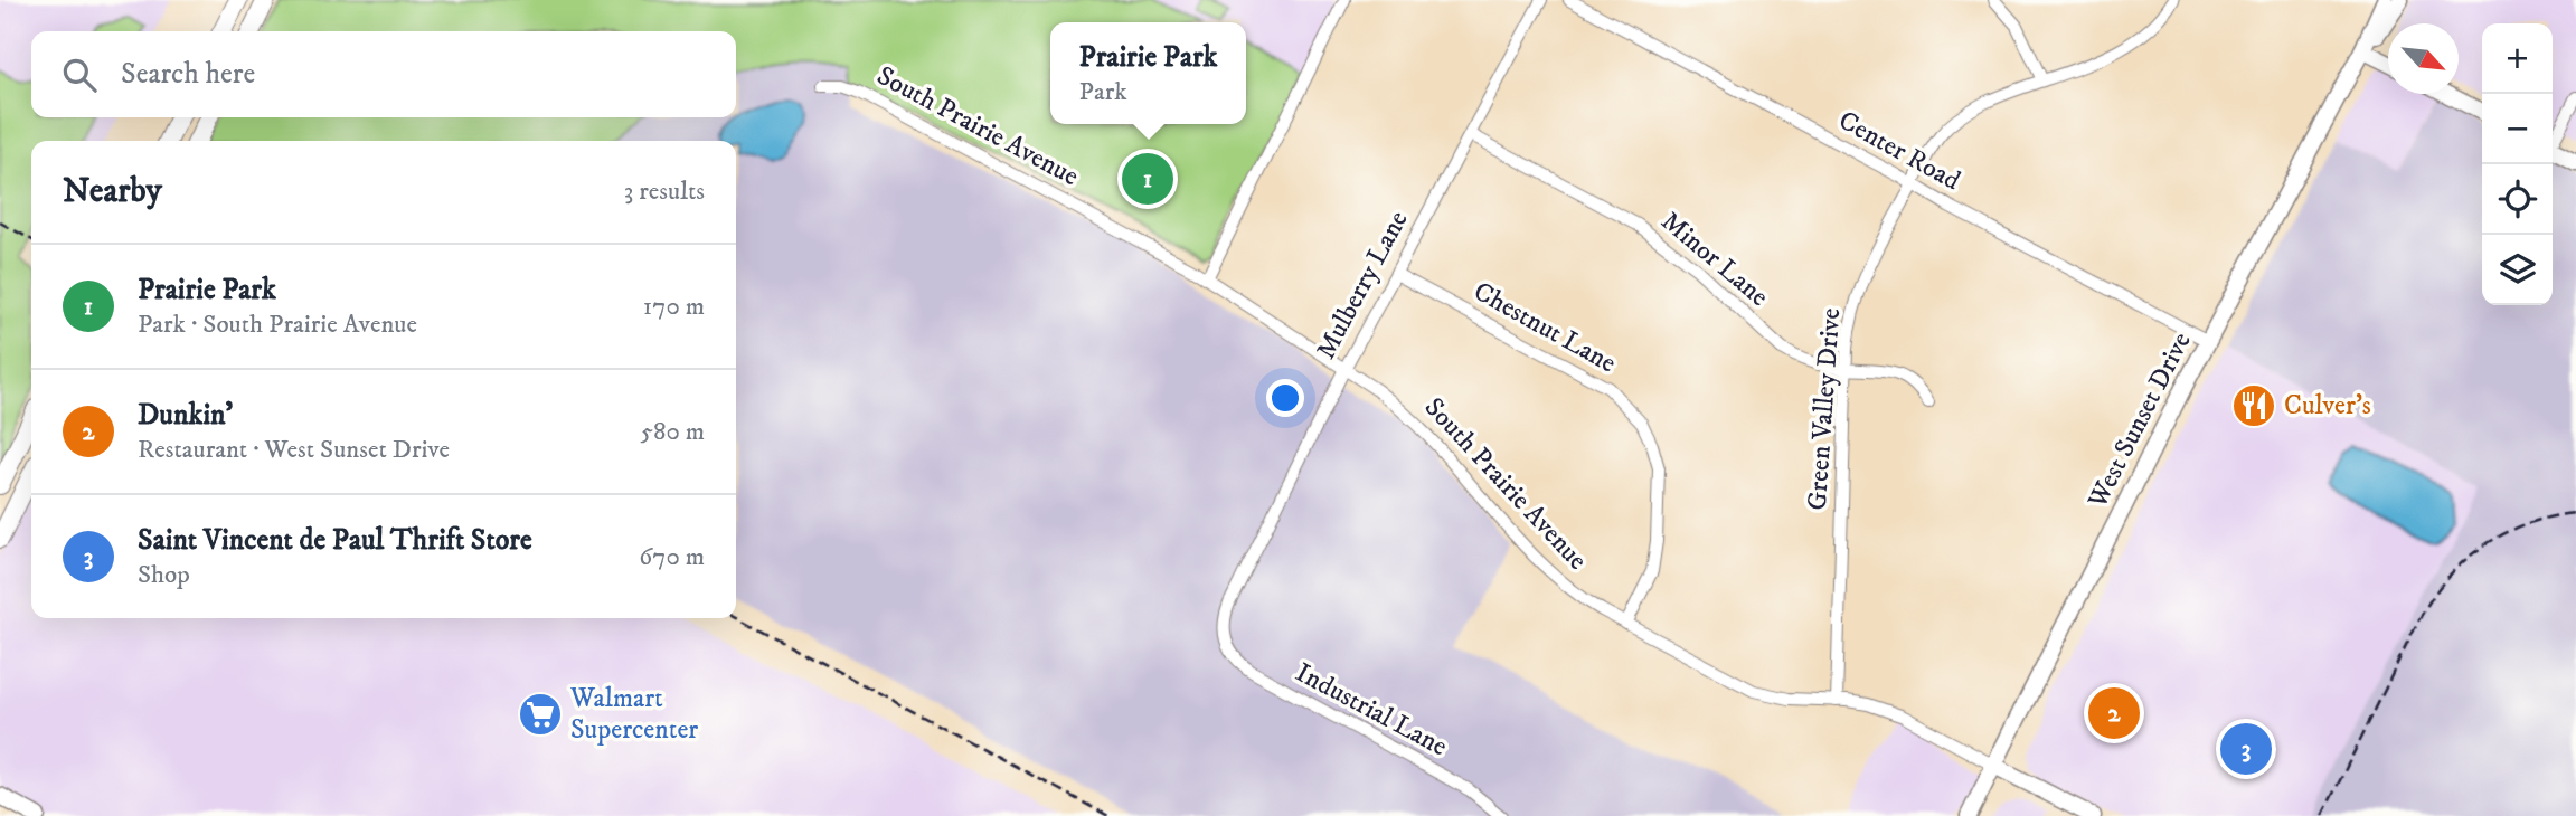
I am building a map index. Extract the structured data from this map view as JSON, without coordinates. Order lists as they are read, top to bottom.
{
  "streets": {
    "main road": ["South Prairie Avenue", "West Sunset Drive"],
    "street": [
      "Center Road",
      "Minor Lane",
      "Mulberry Lane",
      "Chestnut Lane",
      "Green Valley Drive",
      "Industrial Lane"
    ]
  },
  "crossings": [
    ["South Prairie Avenue", "Mulberry Lane"],
    ["South Prairie Avenue", "Chestnut Lane"],
    ["South Prairie Avenue", "Green Valley Drive"],
    ["South Prairie Avenue", "West Sunset Drive"],
    ["Center Road", "Green Valley Drive"],
    ["Center Road", "West Sunset Drive"],
    ["Minor Lane", "Mulberry Lane"],
    ["Minor Lane", "Green Valley Drive"],
    ["Mulberry Lane", "Chestnut Lane"],
    ["Mulberry Lane", "Industrial Lane"]
  ],
  "places": {
    "restaurant": ["Culver's"],
    "supermarket": ["Walmart Supercenter"]
  },
  "north": "bottom right",
  "page": {
    "popup": ["Prairie Park", "Park"],
    "map_buttons": ["+", "−"],
    "search": "Search here",
    "heading": ["Nearby", "3 results"],
    "pins": ["1", "2", "3"],
    "list": [
      {
        "mark": "1",
        "name": "Prairie Park",
        "note": "Park · South Prairie Avenue",
        "value": "170 m"
      },
      {
        "mark": "2",
        "name": "Dunkin'",
        "note": "Restaurant · West Sunset Drive",
        "value": "580 m"
      },
      {
        "mark": "3",
        "name": "Saint Vincent de Paul Thrift Store",
        "note": "Shop",
        "value": "670 m"
      }
    ]
  }
}
